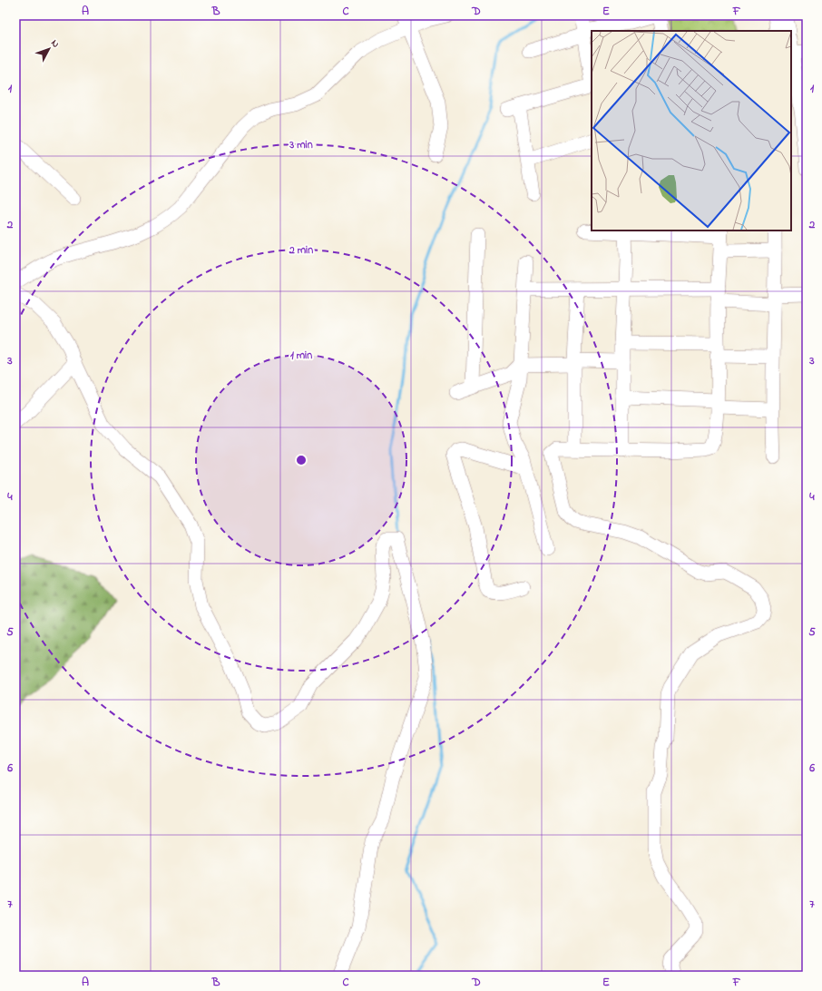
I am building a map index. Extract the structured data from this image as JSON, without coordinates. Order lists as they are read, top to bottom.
{
  "north": "top right",
  "grid": {
    "columns": [
      "A",
      "B",
      "C",
      "D",
      "E",
      "F"
    ],
    "rows": [
      "1",
      "2",
      "3",
      "4",
      "5",
      "6",
      "7"
    ]
  },
  "rings": ["3 min", "2 min", "1 min"]
}
